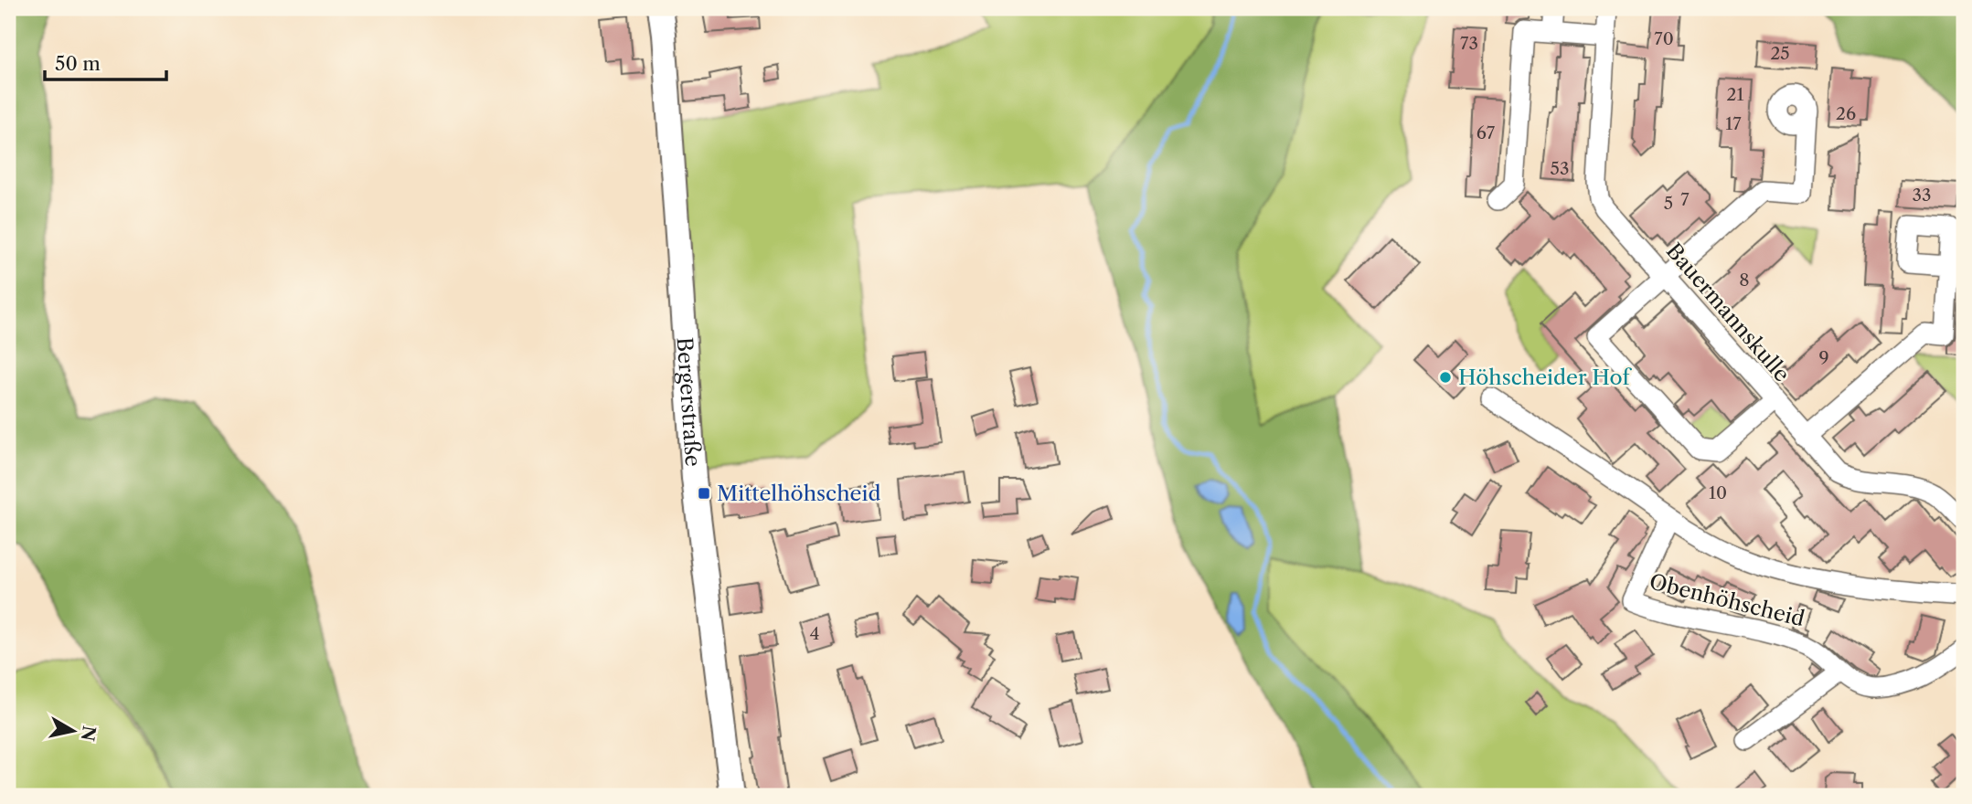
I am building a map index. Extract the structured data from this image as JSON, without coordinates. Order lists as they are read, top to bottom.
{
  "streets": {
    "street": ["Bauermannskulle", "Bergerstraße", "Obenhöhscheid"]
  },
  "places": {
    "other": ["Höhscheider Hof"],
    "transit": ["Mittelhöhscheid"]
  },
  "house_numbers": [
    "70",
    "73",
    "25",
    "21",
    "26",
    "17",
    "67",
    "53",
    "33",
    "7",
    "5",
    "8",
    "9",
    "10",
    "4"
  ],
  "scale_bar": "50 m",
  "north": "right"
}
